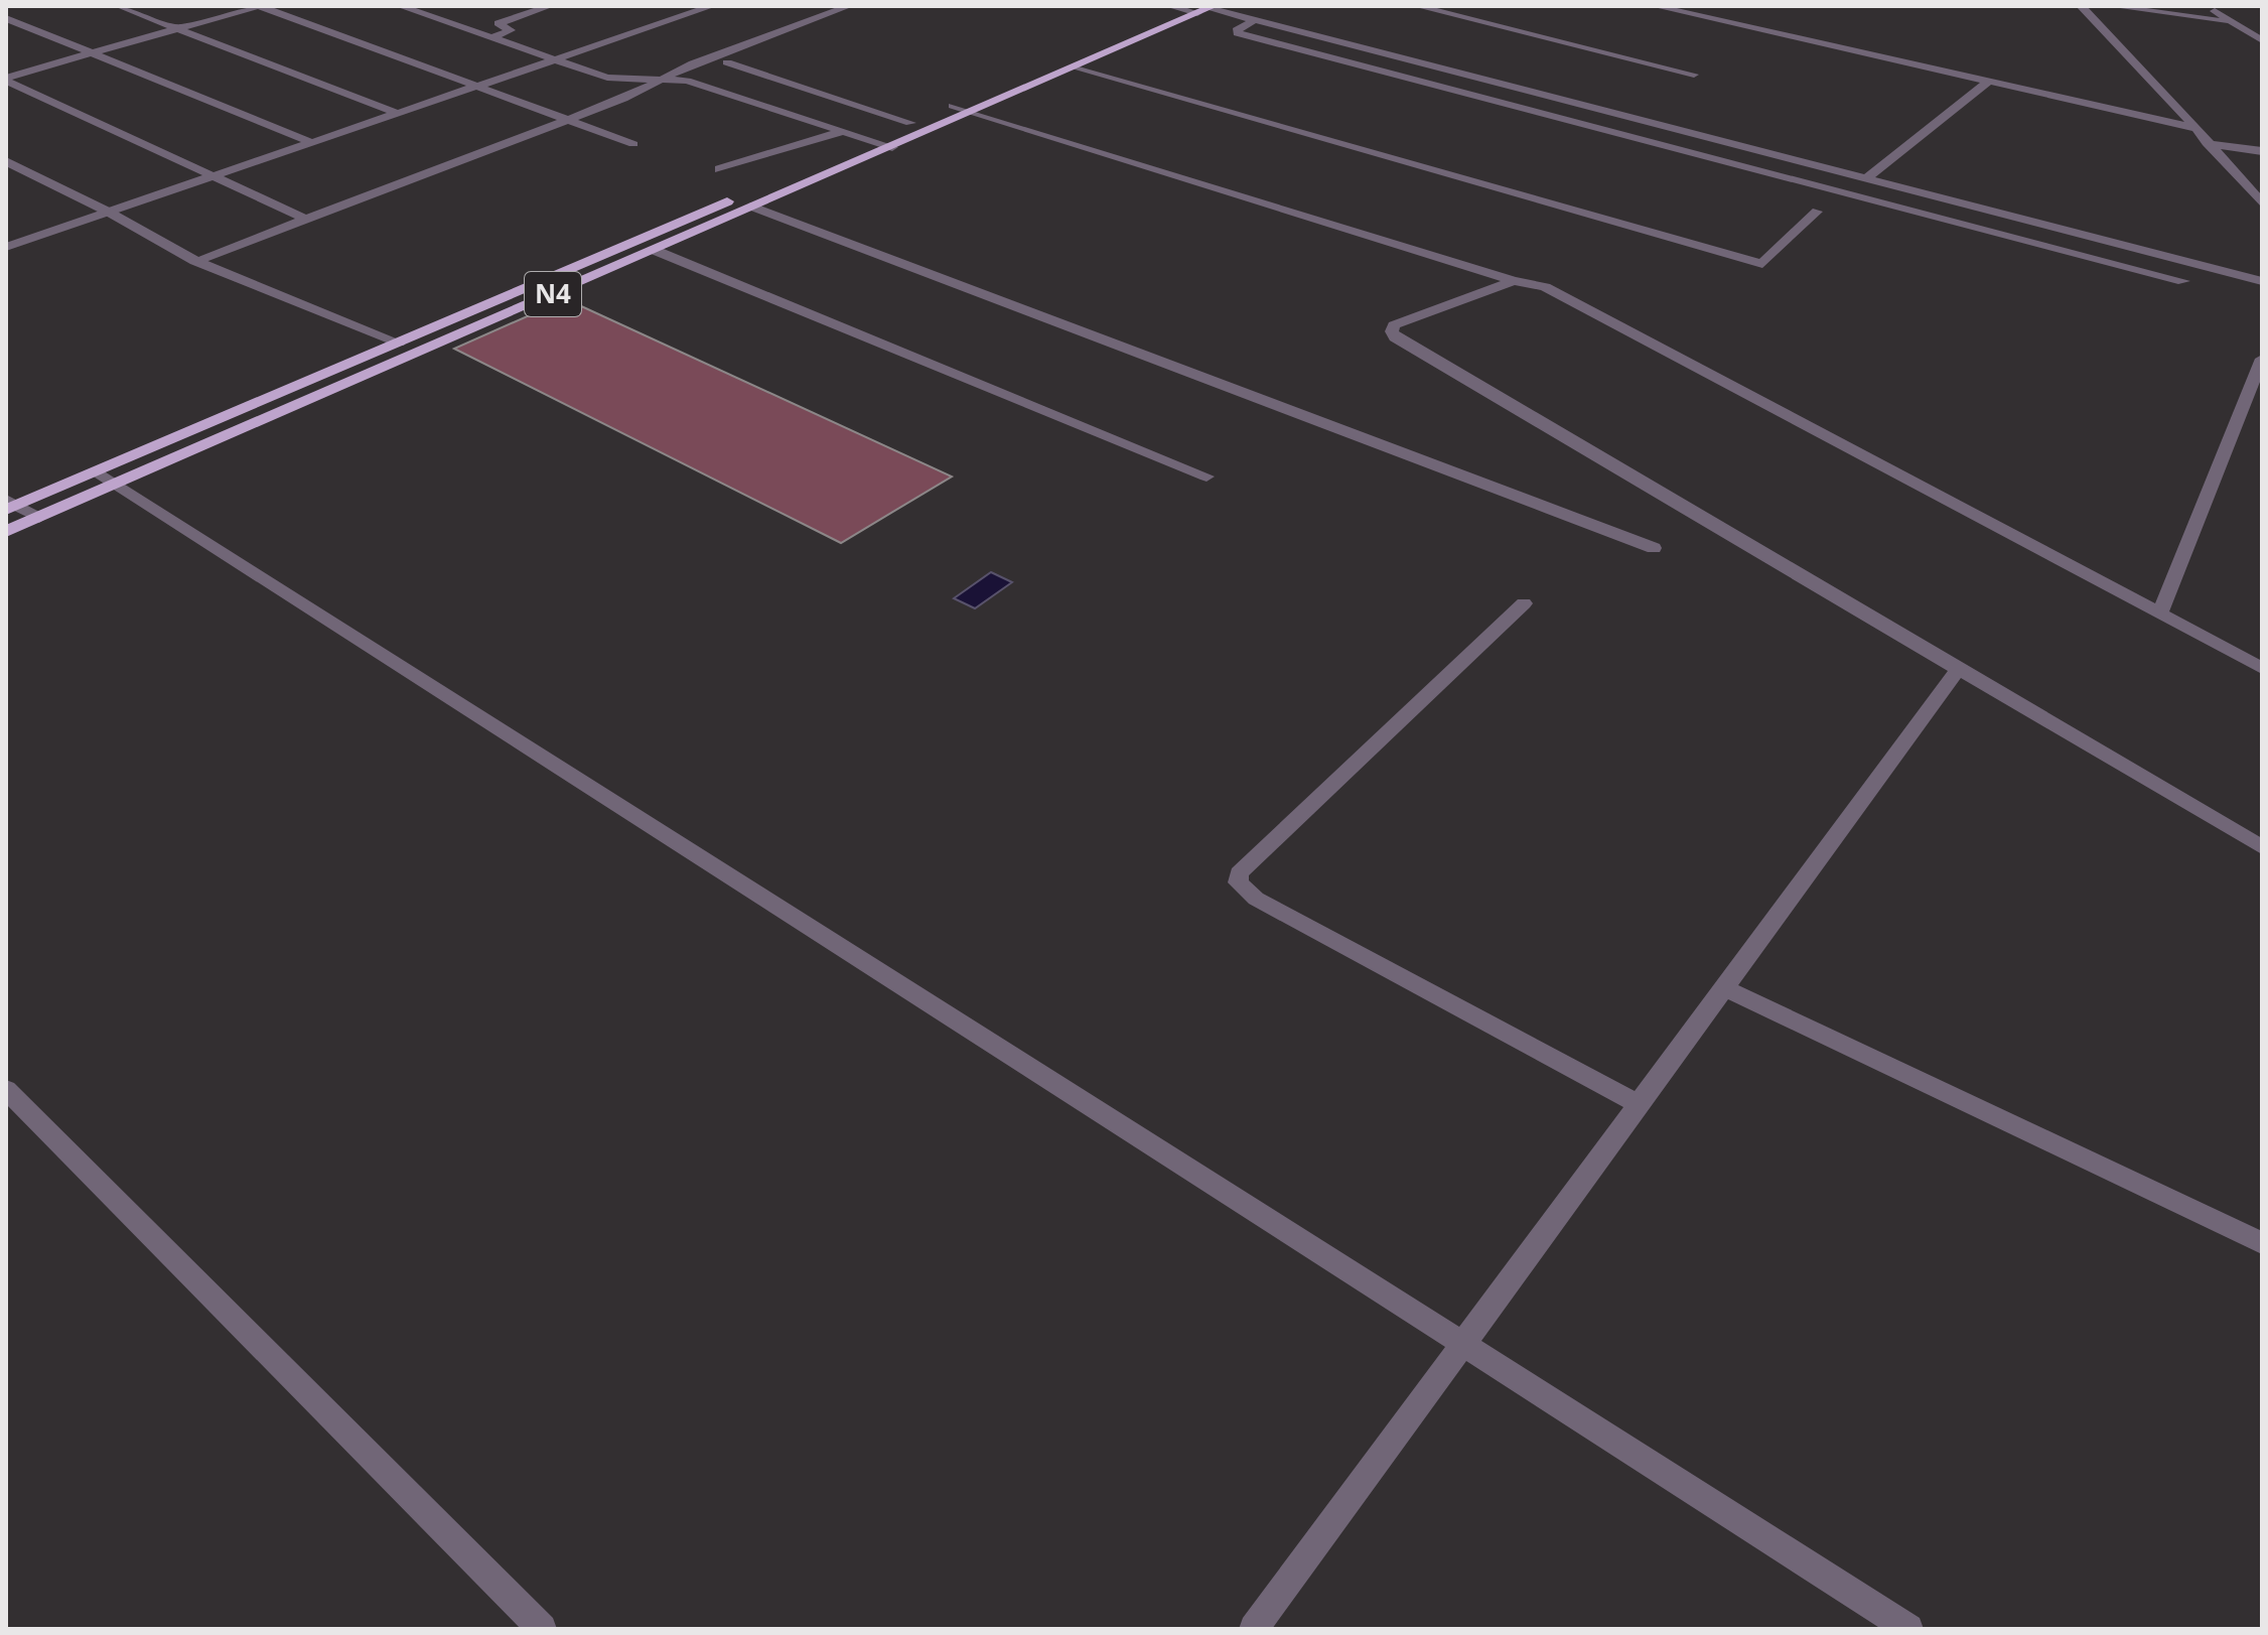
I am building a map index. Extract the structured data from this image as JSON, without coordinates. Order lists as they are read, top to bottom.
{
  "streets": {
    "highway": ["N4"]
  }
}
